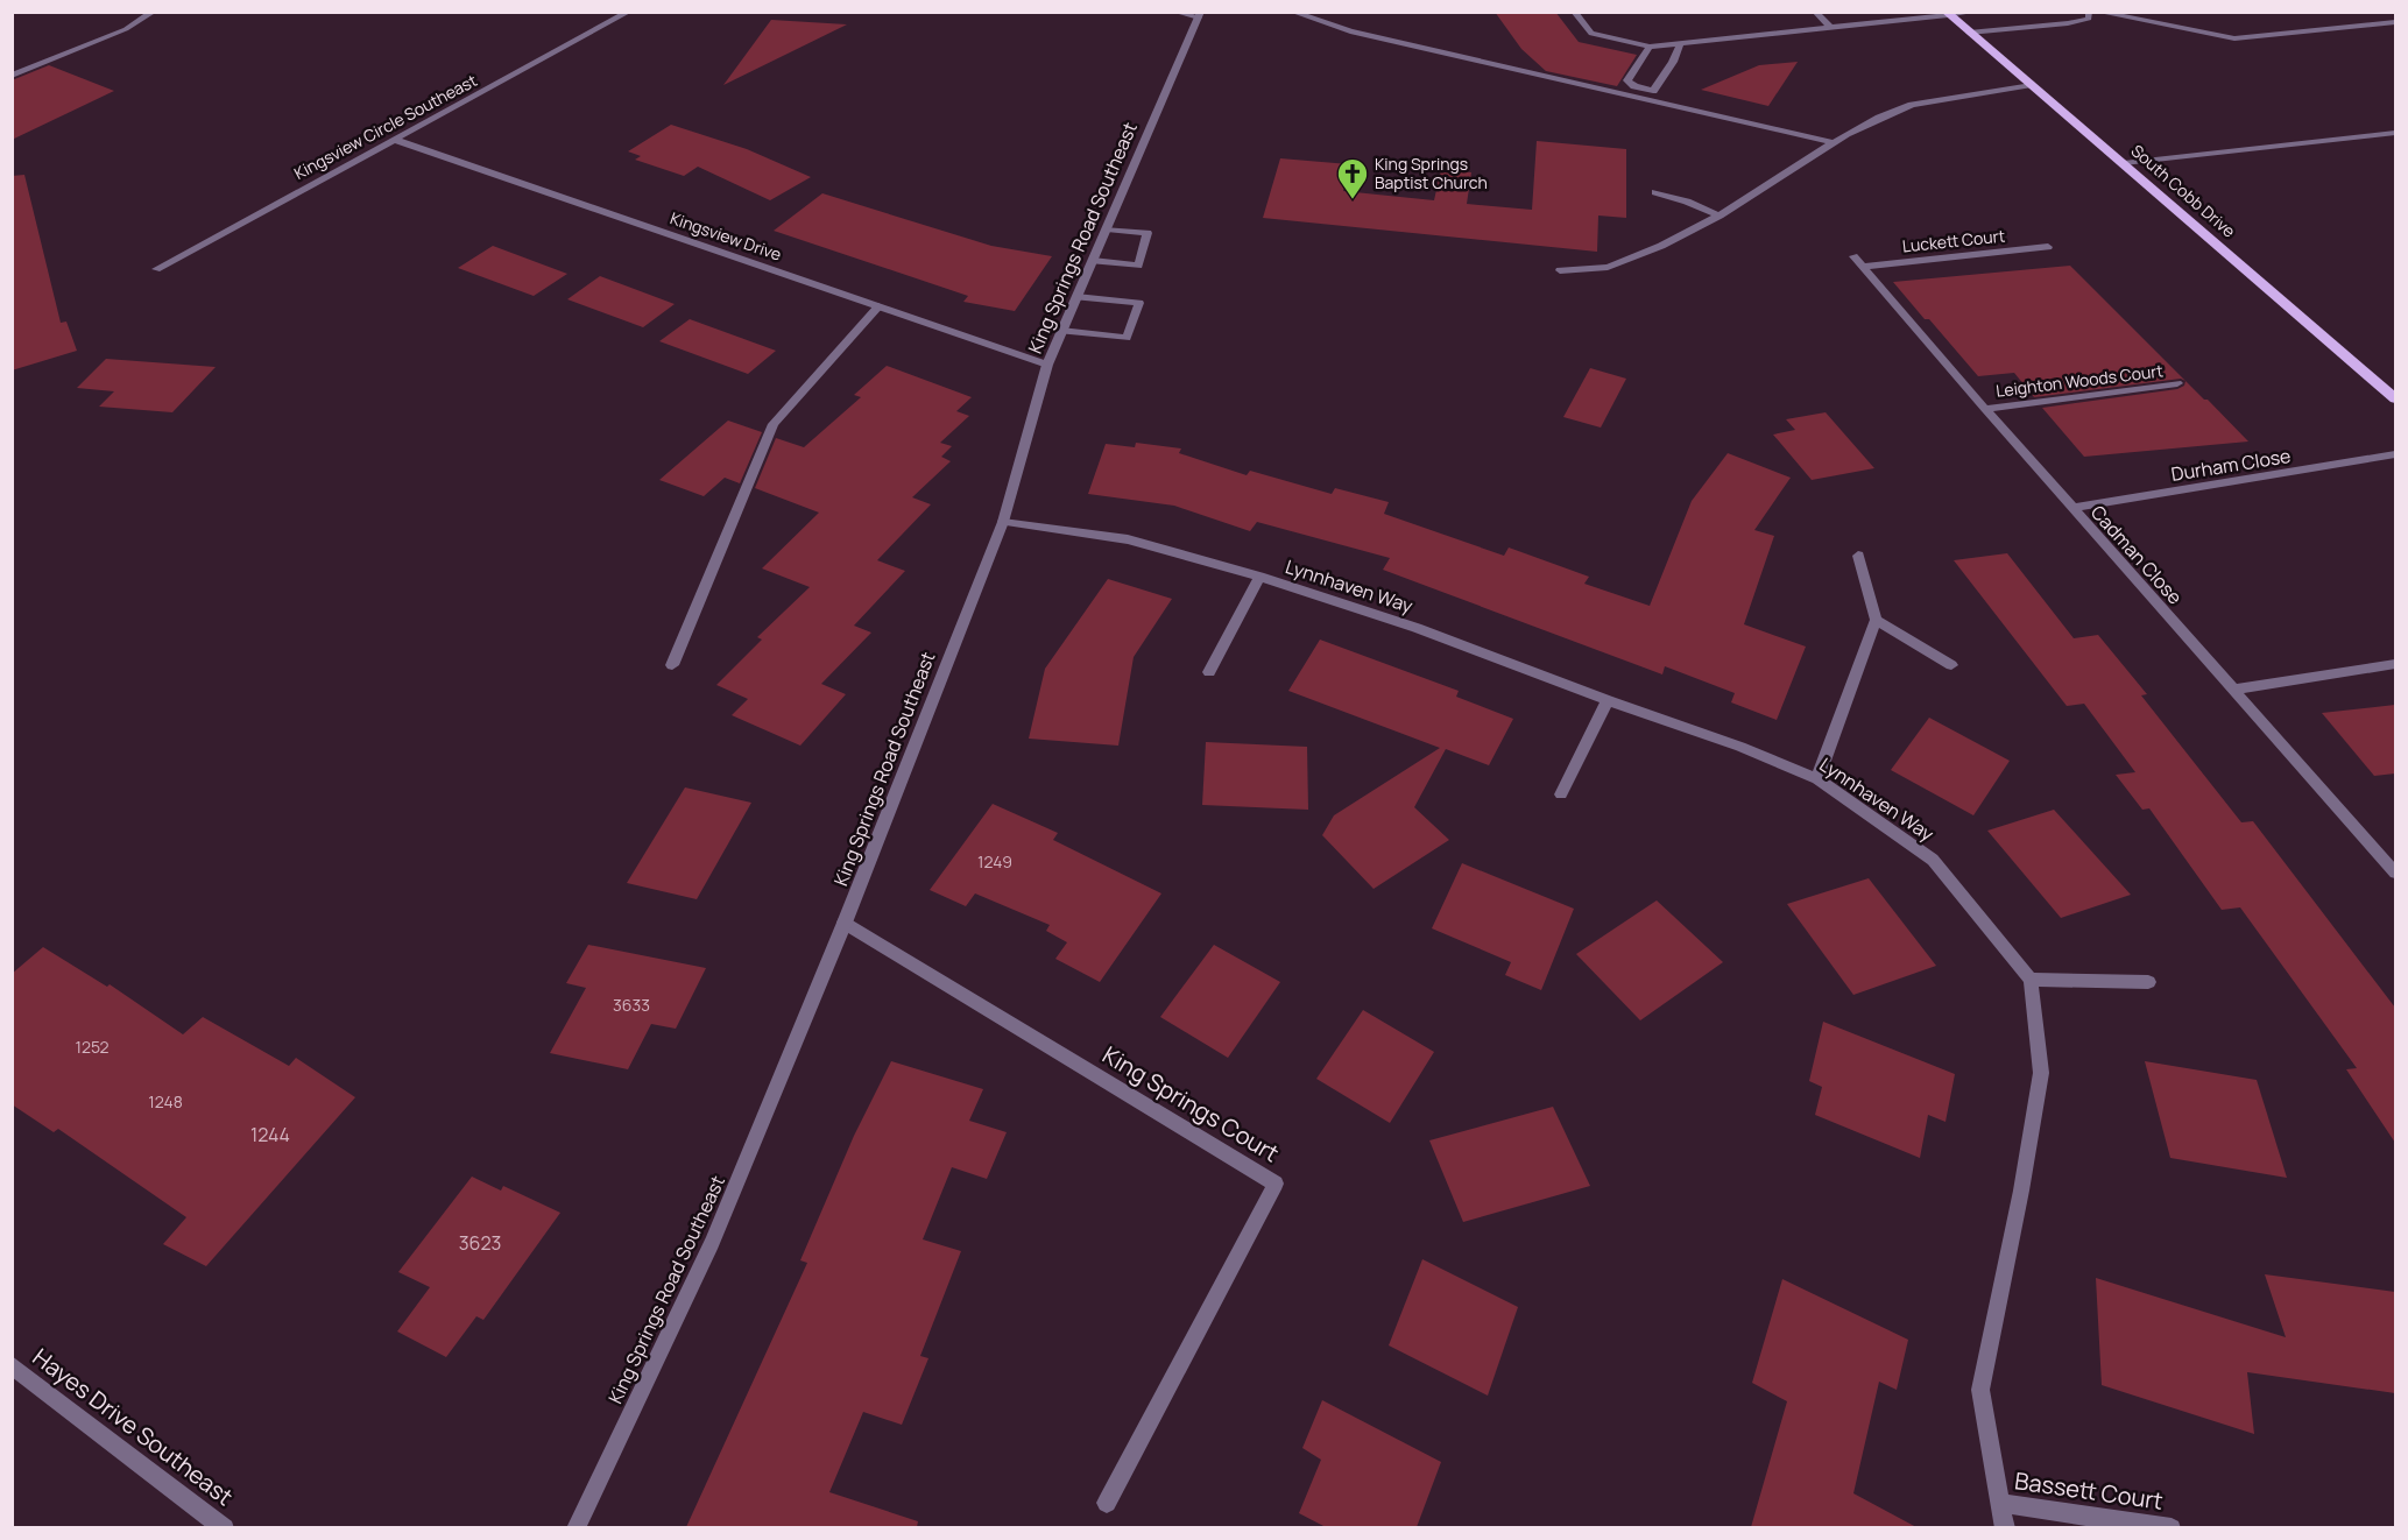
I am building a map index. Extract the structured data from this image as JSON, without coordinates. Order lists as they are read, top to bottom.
{
  "streets": {
    "main road": ["South Cobb Drive"],
    "street": [
      "Kingsview Circle Southeast",
      "Kingsview Drive",
      "King Springs Road Southeast",
      "Luckett Court",
      "Leighton Woods Court",
      "Durham Close",
      "Cadman Close",
      "Lynnhaven Way",
      "King Springs Court",
      "Hayes Drive Southeast",
      "Bassett Court"
    ]
  },
  "crossings": [
    ["Kingsview Circle Southeast", "Kingsview Drive"],
    ["Kingsview Drive", "King Springs Road Southeast"],
    ["King Springs Road Southeast", "Lynnhaven Way"],
    ["King Springs Road Southeast", "King Springs Court"],
    ["Luckett Court", "Cadman Close"],
    ["Leighton Woods Court", "Cadman Close"],
    ["Durham Close", "Cadman Close"]
  ],
  "places": {
    "church": ["King Springs Baptist Church"]
  },
  "house_numbers": [
    "1249",
    "3633",
    "1252",
    "1248",
    "1244",
    "3623"
  ]
}
